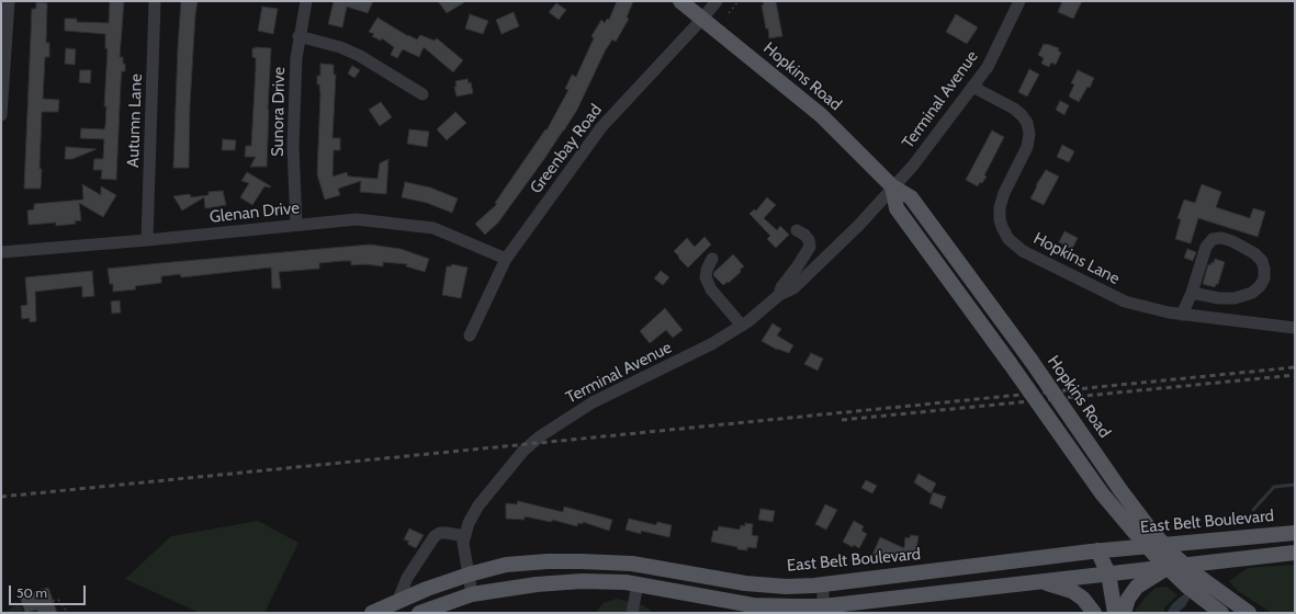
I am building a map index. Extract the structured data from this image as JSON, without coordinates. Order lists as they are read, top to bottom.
{
  "streets": {
    "main road": ["Hopkins Road", "East Belt Boulevard"],
    "street": [
      "Terminal Avenue",
      "Sunora Drive",
      "Autumn Lane",
      "Greenbay Road",
      "Glenan Drive",
      "Hopkins Lane"
    ]
  },
  "crossings": [
    ["Hopkins Road", "Terminal Avenue"],
    ["Hopkins Road", "Greenbay Road"],
    ["Terminal Avenue", "Hopkins Lane"],
    ["Terminal Avenue", "East Belt Boulevard"],
    ["Sunora Drive", "Glenan Drive"],
    ["Autumn Lane", "Glenan Drive"],
    ["Greenbay Road", "Glenan Drive"]
  ],
  "scale_bar": "50 m"
}
